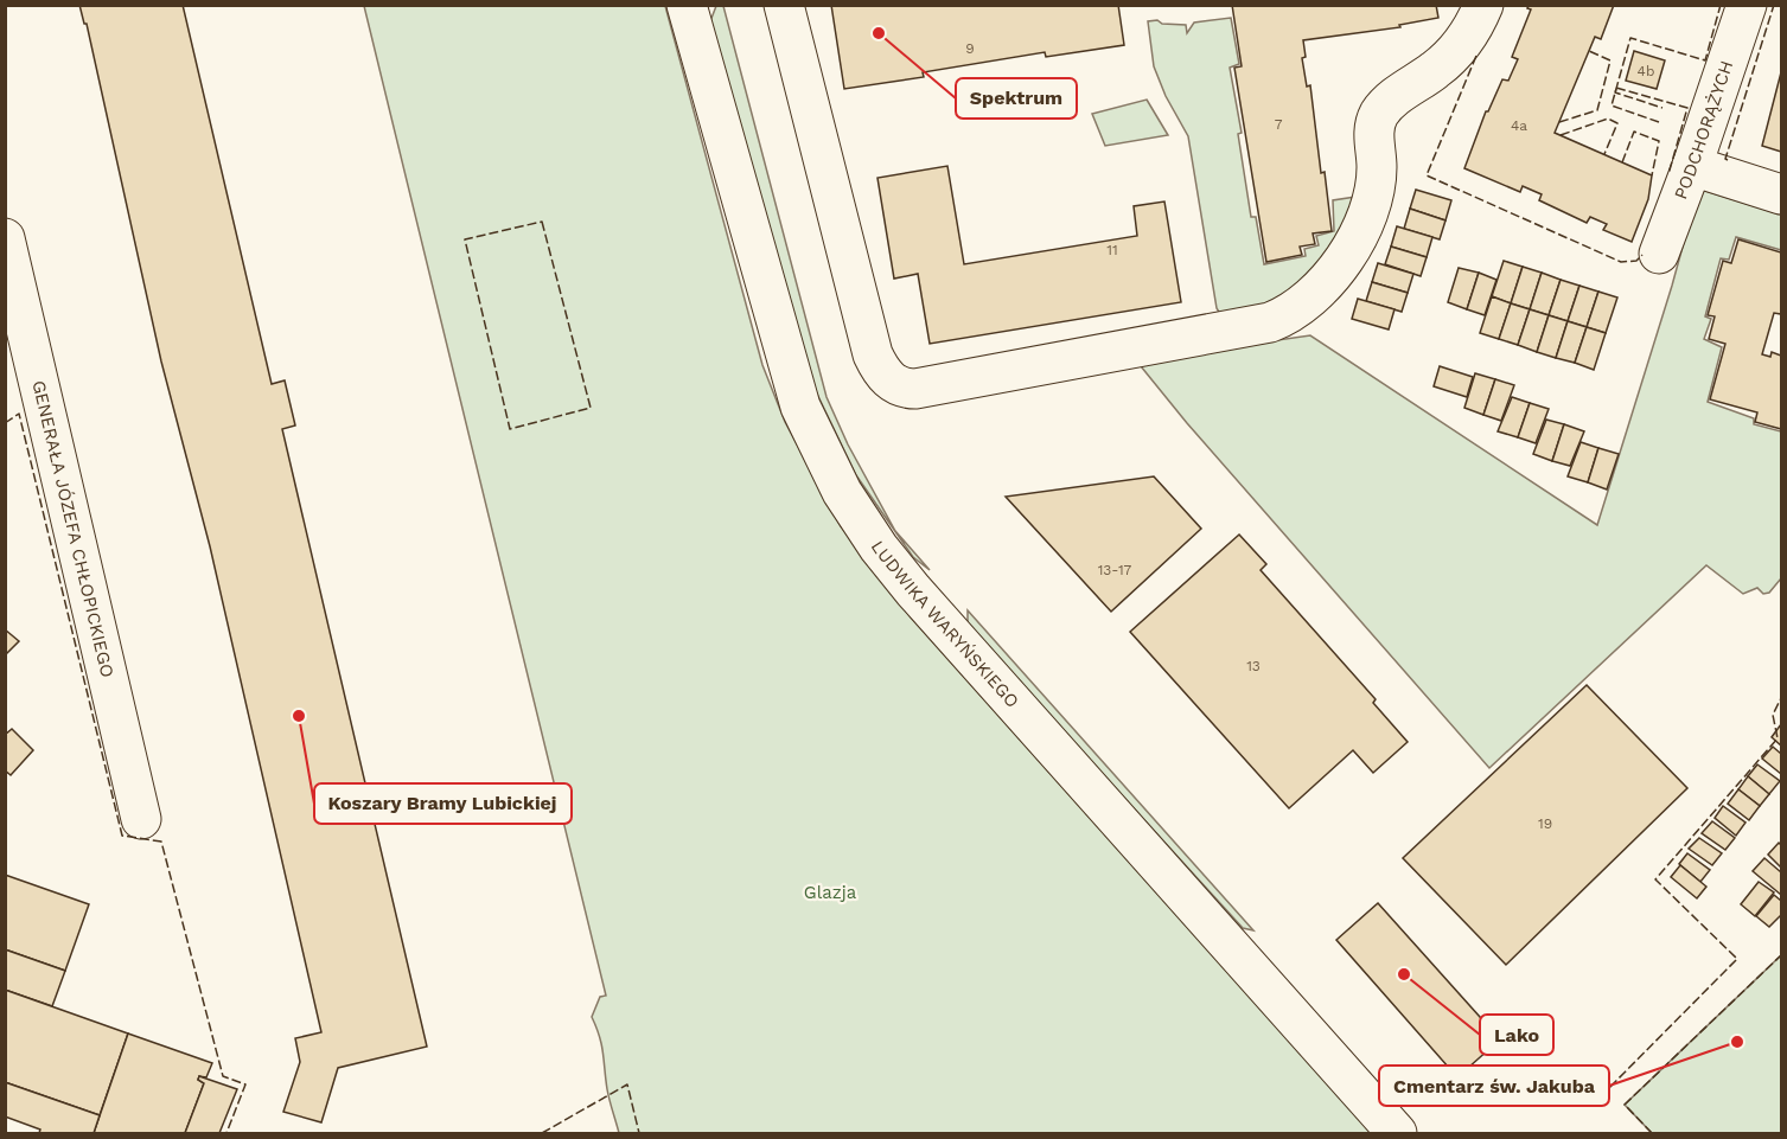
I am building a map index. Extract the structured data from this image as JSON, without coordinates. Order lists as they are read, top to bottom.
{
  "streets": {
    "street": ["PODCHORĄŻYCH", "GENERAŁA JÓZEFA CHŁOPICKIEGO", "LUDWIKA WARYŃSKIEGO"]
  },
  "parks": ["Glazja"],
  "places": [
    "Spektrum",
    "Koszary Bramy Lubickiej",
    "Lako",
    "Cmentarz św. Jakuba"
  ],
  "house_numbers": [
    "9",
    "4b",
    "7",
    "4a",
    "11",
    "13-17",
    "13",
    "19"
  ]
}
